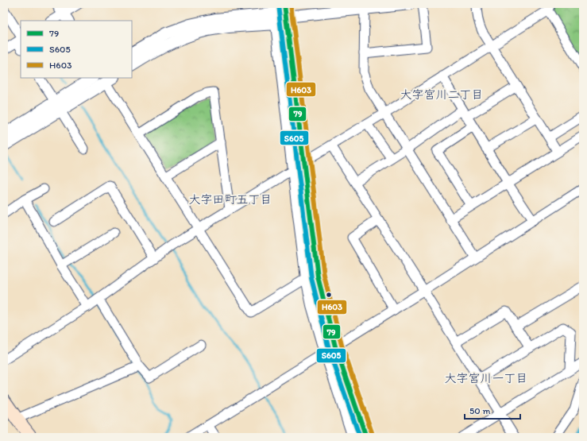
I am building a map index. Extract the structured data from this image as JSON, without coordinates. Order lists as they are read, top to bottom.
{
  "districts": ["大字宮川二丁目", "大字田町五丁目", "大字宮川一丁目"],
  "lines": ["transit line 79", "transit line H603", "transit line S605"],
  "legend": ["79", "S605", "H603"],
  "scale_bar": "50 m"
}
